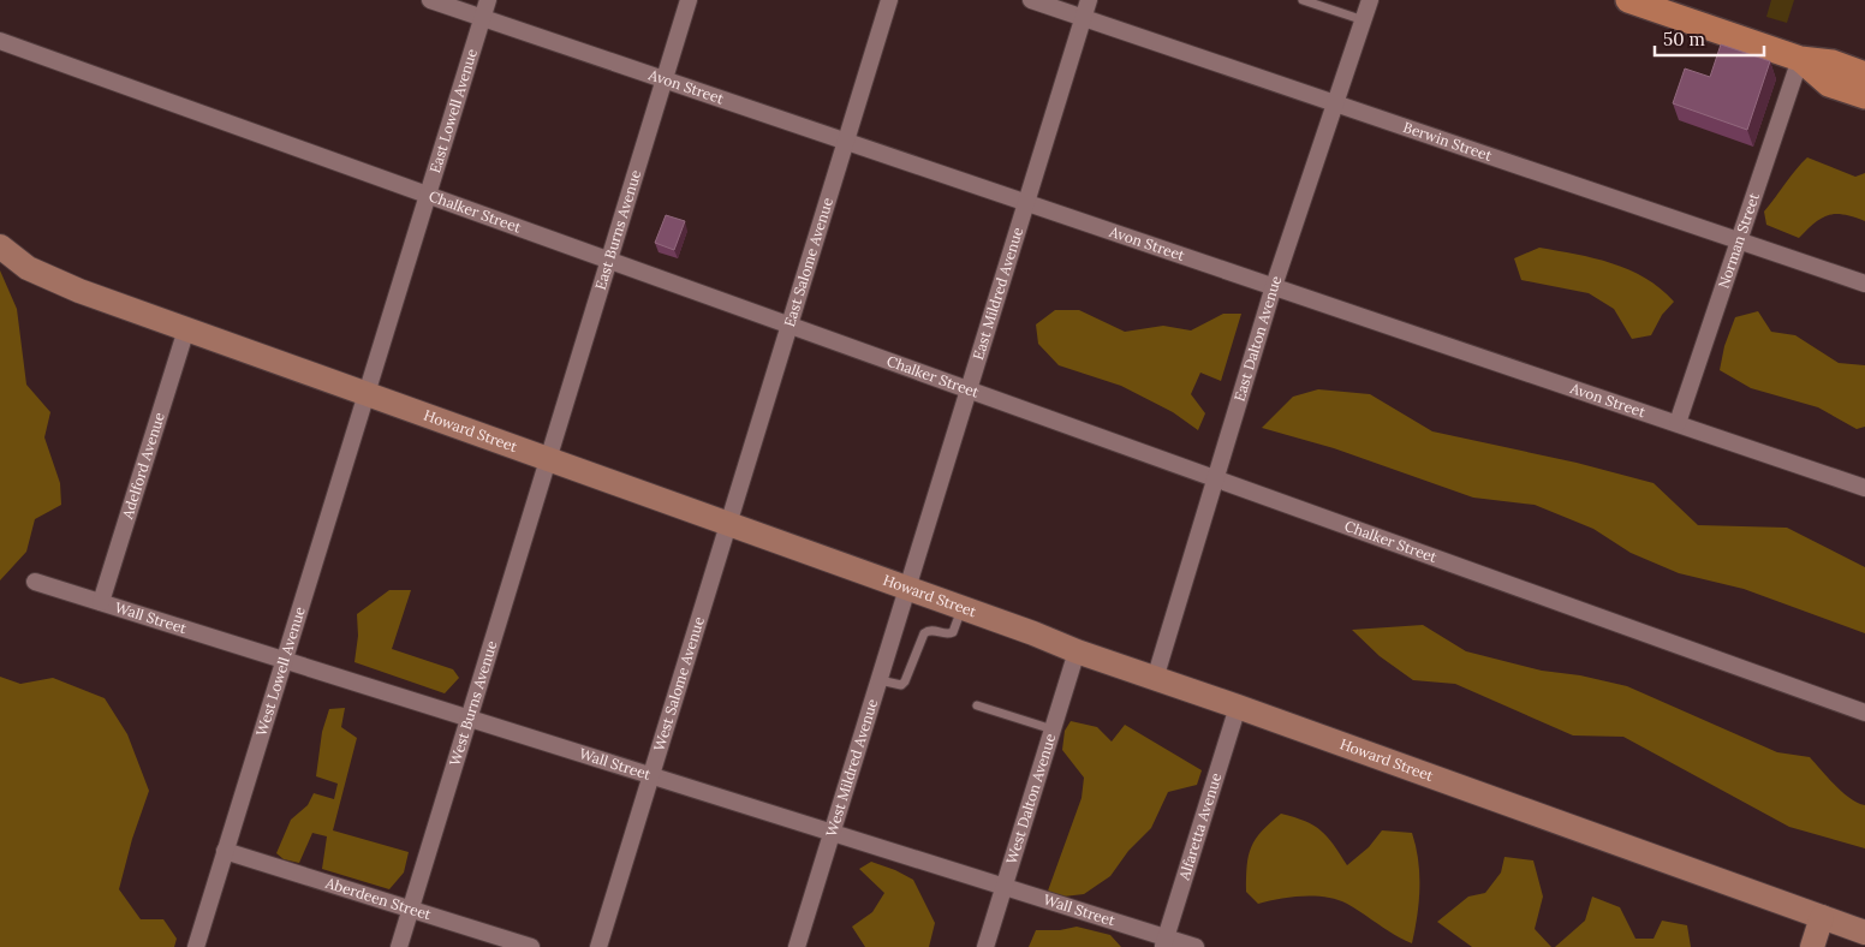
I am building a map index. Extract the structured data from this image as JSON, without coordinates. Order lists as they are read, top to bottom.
{
  "streets": {
    "main road": ["Howard Street"],
    "street": [
      "Avon Street",
      "East Lowell Avenue",
      "Berwin Street",
      "Chalker Street",
      "East Burns Avenue",
      "Norman Street",
      "East Salome Avenue",
      "East Mildred Avenue",
      "East Dalton Avenue",
      "Adelford Avenue",
      "Wall Street",
      "West Lowell Avenue",
      "West Salome Avenue",
      "West Burns Avenue",
      "West Mildred Avenue",
      "West Dalton Avenue",
      "Alfaretta Avenue",
      "Aberdeen Street"
    ]
  },
  "crossings": [
    ["Avon Street", "East Lowell Avenue"],
    ["Avon Street", "East Burns Avenue"],
    ["Avon Street", "Norman Street"],
    ["Avon Street", "East Salome Avenue"],
    ["Avon Street", "East Mildred Avenue"],
    ["Avon Street", "East Dalton Avenue"],
    ["East Lowell Avenue", "Chalker Street"],
    ["East Lowell Avenue", "Howard Street"],
    ["East Lowell Avenue", "West Lowell Avenue"],
    ["Berwin Street", "Norman Street"],
    ["Berwin Street", "East Mildred Avenue"],
    ["Berwin Street", "East Dalton Avenue"],
    ["Chalker Street", "East Burns Avenue"],
    ["Chalker Street", "East Salome Avenue"],
    ["Chalker Street", "East Mildred Avenue"],
    ["Chalker Street", "East Dalton Avenue"],
    ["East Burns Avenue", "Howard Street"],
    ["East Burns Avenue", "West Burns Avenue"],
    ["East Salome Avenue", "Howard Street"],
    ["East Salome Avenue", "West Salome Avenue"],
    ["East Mildred Avenue", "Howard Street"],
    ["East Mildred Avenue", "West Mildred Avenue"],
    ["East Dalton Avenue", "Howard Street"],
    ["Howard Street", "Adelford Avenue"],
    ["Howard Street", "West Lowell Avenue"],
    ["Howard Street", "West Salome Avenue"],
    ["Howard Street", "West Burns Avenue"],
    ["Howard Street", "West Mildred Avenue"],
    ["Howard Street", "West Dalton Avenue"],
    ["Howard Street", "Alfaretta Avenue"],
    ["Adelford Avenue", "Wall Street"],
    ["Wall Street", "West Lowell Avenue"],
    ["Wall Street", "West Salome Avenue"],
    ["Wall Street", "West Burns Avenue"],
    ["Wall Street", "West Mildred Avenue"],
    ["Wall Street", "West Dalton Avenue"],
    ["Wall Street", "Alfaretta Avenue"],
    ["West Lowell Avenue", "Aberdeen Street"],
    ["West Burns Avenue", "Aberdeen Street"]
  ],
  "scale_bar": "50 m"
}
